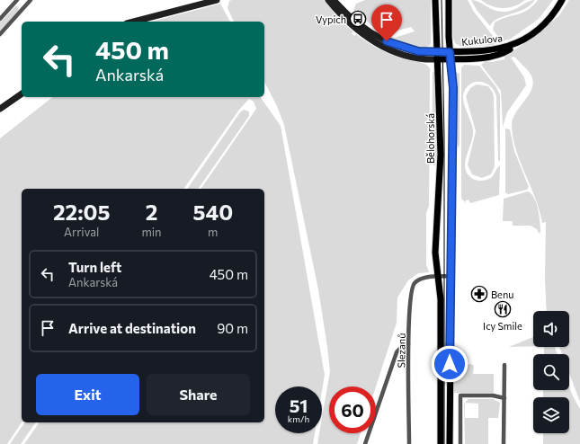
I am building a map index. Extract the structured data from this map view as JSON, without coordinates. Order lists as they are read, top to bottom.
{
  "streets": {
    "main road": ["Kukulova", "Bělohorská"],
    "street": ["Slezanů"]
  },
  "crossings": [
    ["Bělohorská", "Slezanů"]
  ],
  "places": {
    "bus stop": ["Vypich"],
    "pharmacy": ["Benu"],
    "restaurant": ["Icy Smile"]
  },
  "page": {
    "turn": ["450 m", "Ankarská"],
    "eta": [
      "22:05",
      "Arrival",
      "2",
      "min",
      "540",
      "m"
    ],
    "list": [
      {
        "name": "Turn left",
        "note": "Ankarská",
        "value": "450 m"
      },
      {
        "name": "Arrive at destination",
        "value": "90 m"
      }
    ],
    "buttons": ["Exit", "Share"],
    "speed": "51 km/h",
    "limit": "60"
  }
}
